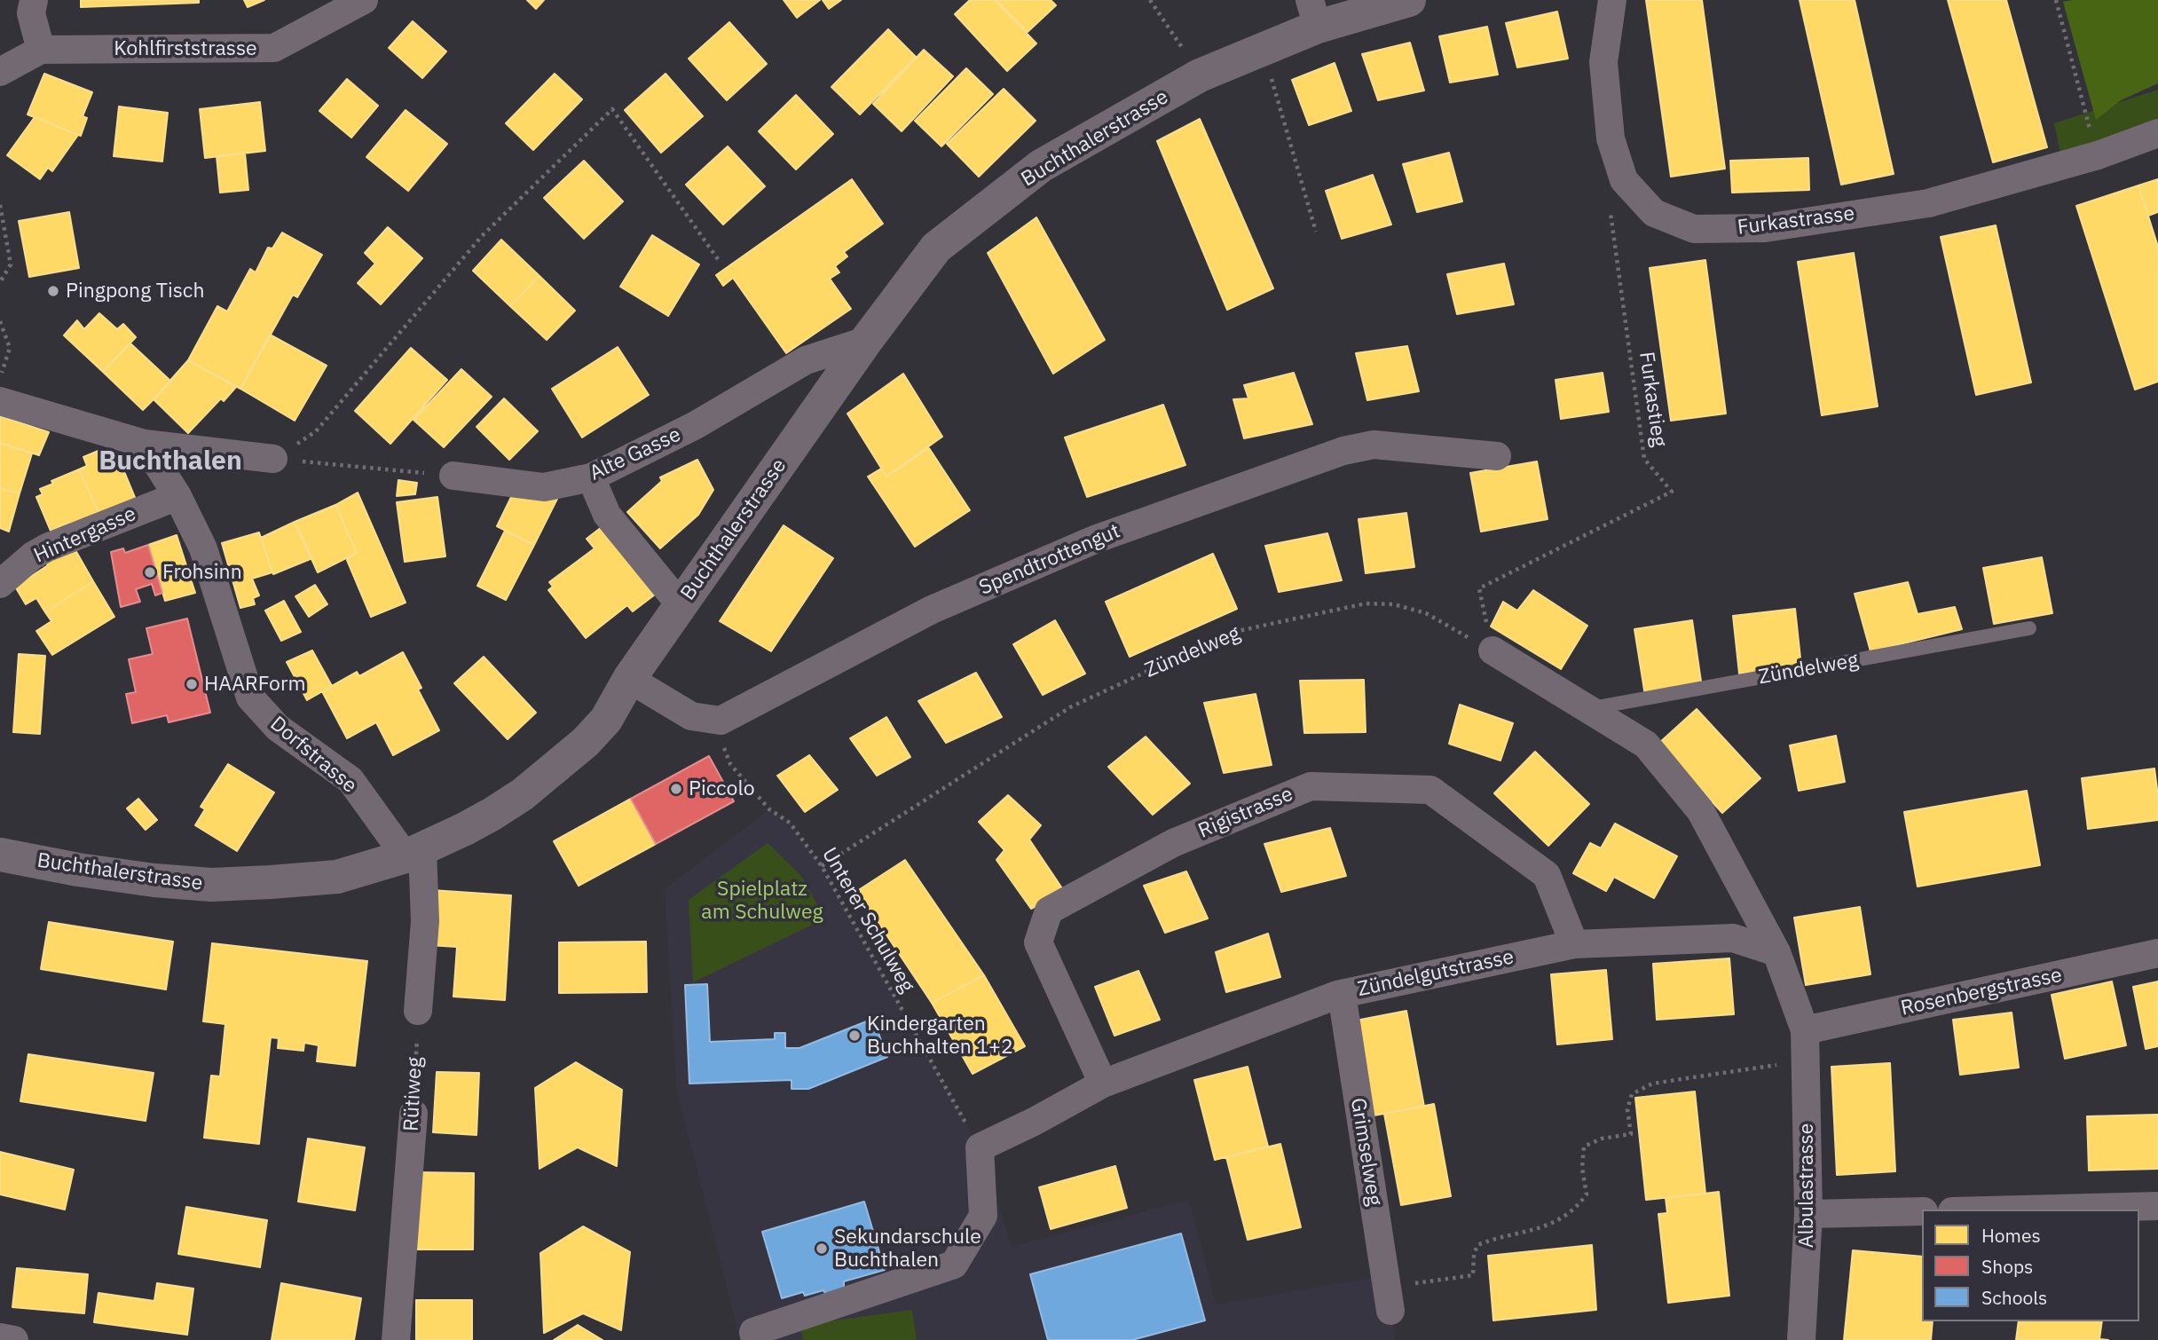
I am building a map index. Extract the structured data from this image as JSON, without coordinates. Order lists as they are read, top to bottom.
{
  "streets": {
    "street": [
      "Kohlfirststrasse",
      "Buchthalerstrasse",
      "Furkastrasse",
      "Alte Gasse",
      "Hintergasse",
      "Spendtrottengut",
      "Dorfstrasse",
      "Rigistrasse",
      "Zündelgutstrasse",
      "Rosenbergstrasse",
      "Rütiweg",
      "Grimselweg",
      "Albulastrasse"
    ],
    "lane": ["Zündelweg"],
    "path": ["Furkastieg", "Unterer Schulweg"]
  },
  "crossings": [
    ["Buchthalerstrasse", "Alte Gasse"],
    ["Buchthalerstrasse", "Dorfstrasse"],
    ["Furkastrasse", "Furkastieg"],
    ["Furkastieg", "Zündelweg"],
    ["Hintergasse", "Dorfstrasse"],
    ["Spendtrottengut", "Unterer Schulweg"],
    ["Zündelweg", "Unterer Schulweg"],
    ["Rigistrasse", "Zündelgutstrasse"],
    ["Unterer Schulweg", "Zündelgutstrasse"],
    ["Zündelgutstrasse", "Grimselweg"],
    ["Rosenbergstrasse", "Albulastrasse"]
  ],
  "districts": ["Buchthalen"],
  "parks": ["Spielplatz am Schulweg"],
  "places": [
    "Pingpong Tisch",
    "Frohsinn",
    "HAARForm",
    "Piccolo",
    "Kindergarten Buchhalten 1+2",
    "Sekundarschule Buchthalen"
  ],
  "legend": ["Homes", "Shops", "Schools"]
}
